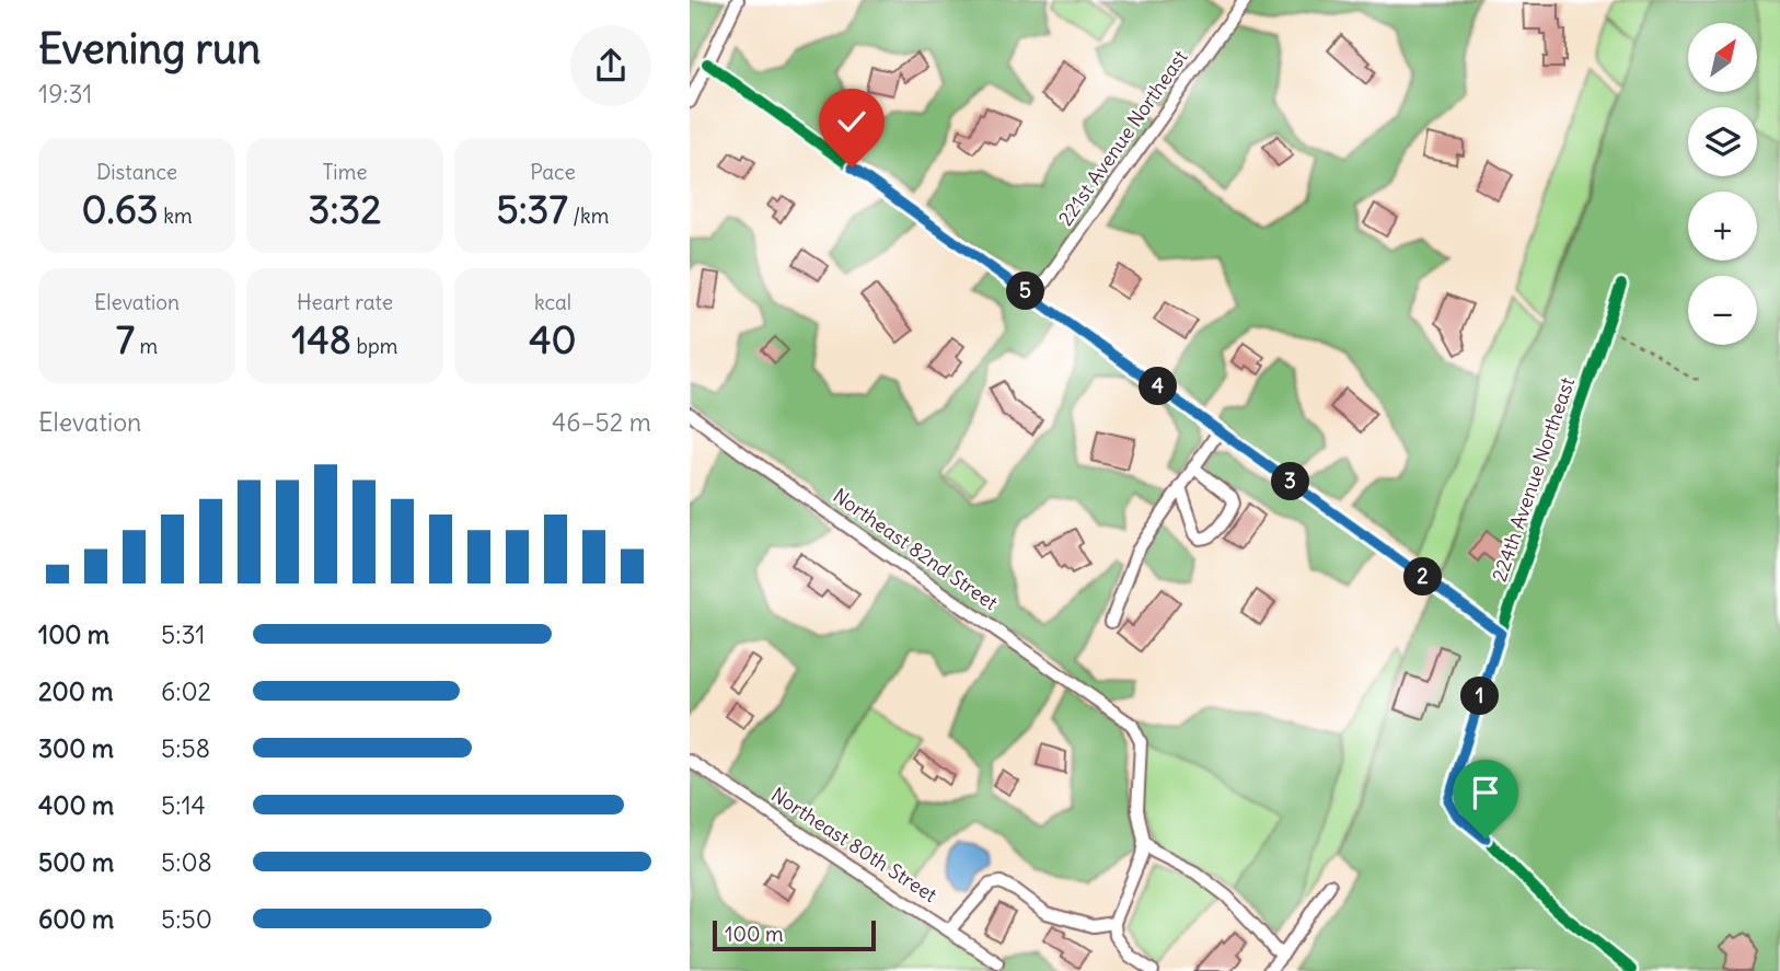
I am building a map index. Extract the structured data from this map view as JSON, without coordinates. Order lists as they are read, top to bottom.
{
  "streets": {
    "street": [
      "221st Avenue Northeast",
      "224th Avenue Northeast",
      "Northeast 82nd Street",
      "Northeast 80th Street"
    ]
  },
  "scale_bar": "100 m",
  "north": "top right",
  "page": {
    "heading": ["Evening run", "19:31"],
    "map_buttons": ["+", "−"],
    "stats": [
      ["Distance", "0.63 km"],
      ["Time", "3:32"],
      ["Pace", "5:37 /km"],
      ["Elevation", "7 m"],
      ["Heart rate", "148 bpm"],
      ["kcal", "40"]
    ],
    "pins": [
      "5",
      "4",
      "3",
      "2",
      "1"
    ],
    "chart": ["Elevation", "46–52 m"],
    "list": [
      {
        "name": "100 m",
        "note": "5:31"
      },
      {
        "name": "200 m",
        "note": "6:02"
      },
      {
        "name": "300 m",
        "note": "5:58"
      },
      {
        "name": "400 m",
        "note": "5:14"
      },
      {
        "name": "500 m",
        "note": "5:08"
      },
      {
        "name": "600 m",
        "note": "5:50"
      }
    ],
    "scale": "100 m"
  }
}
